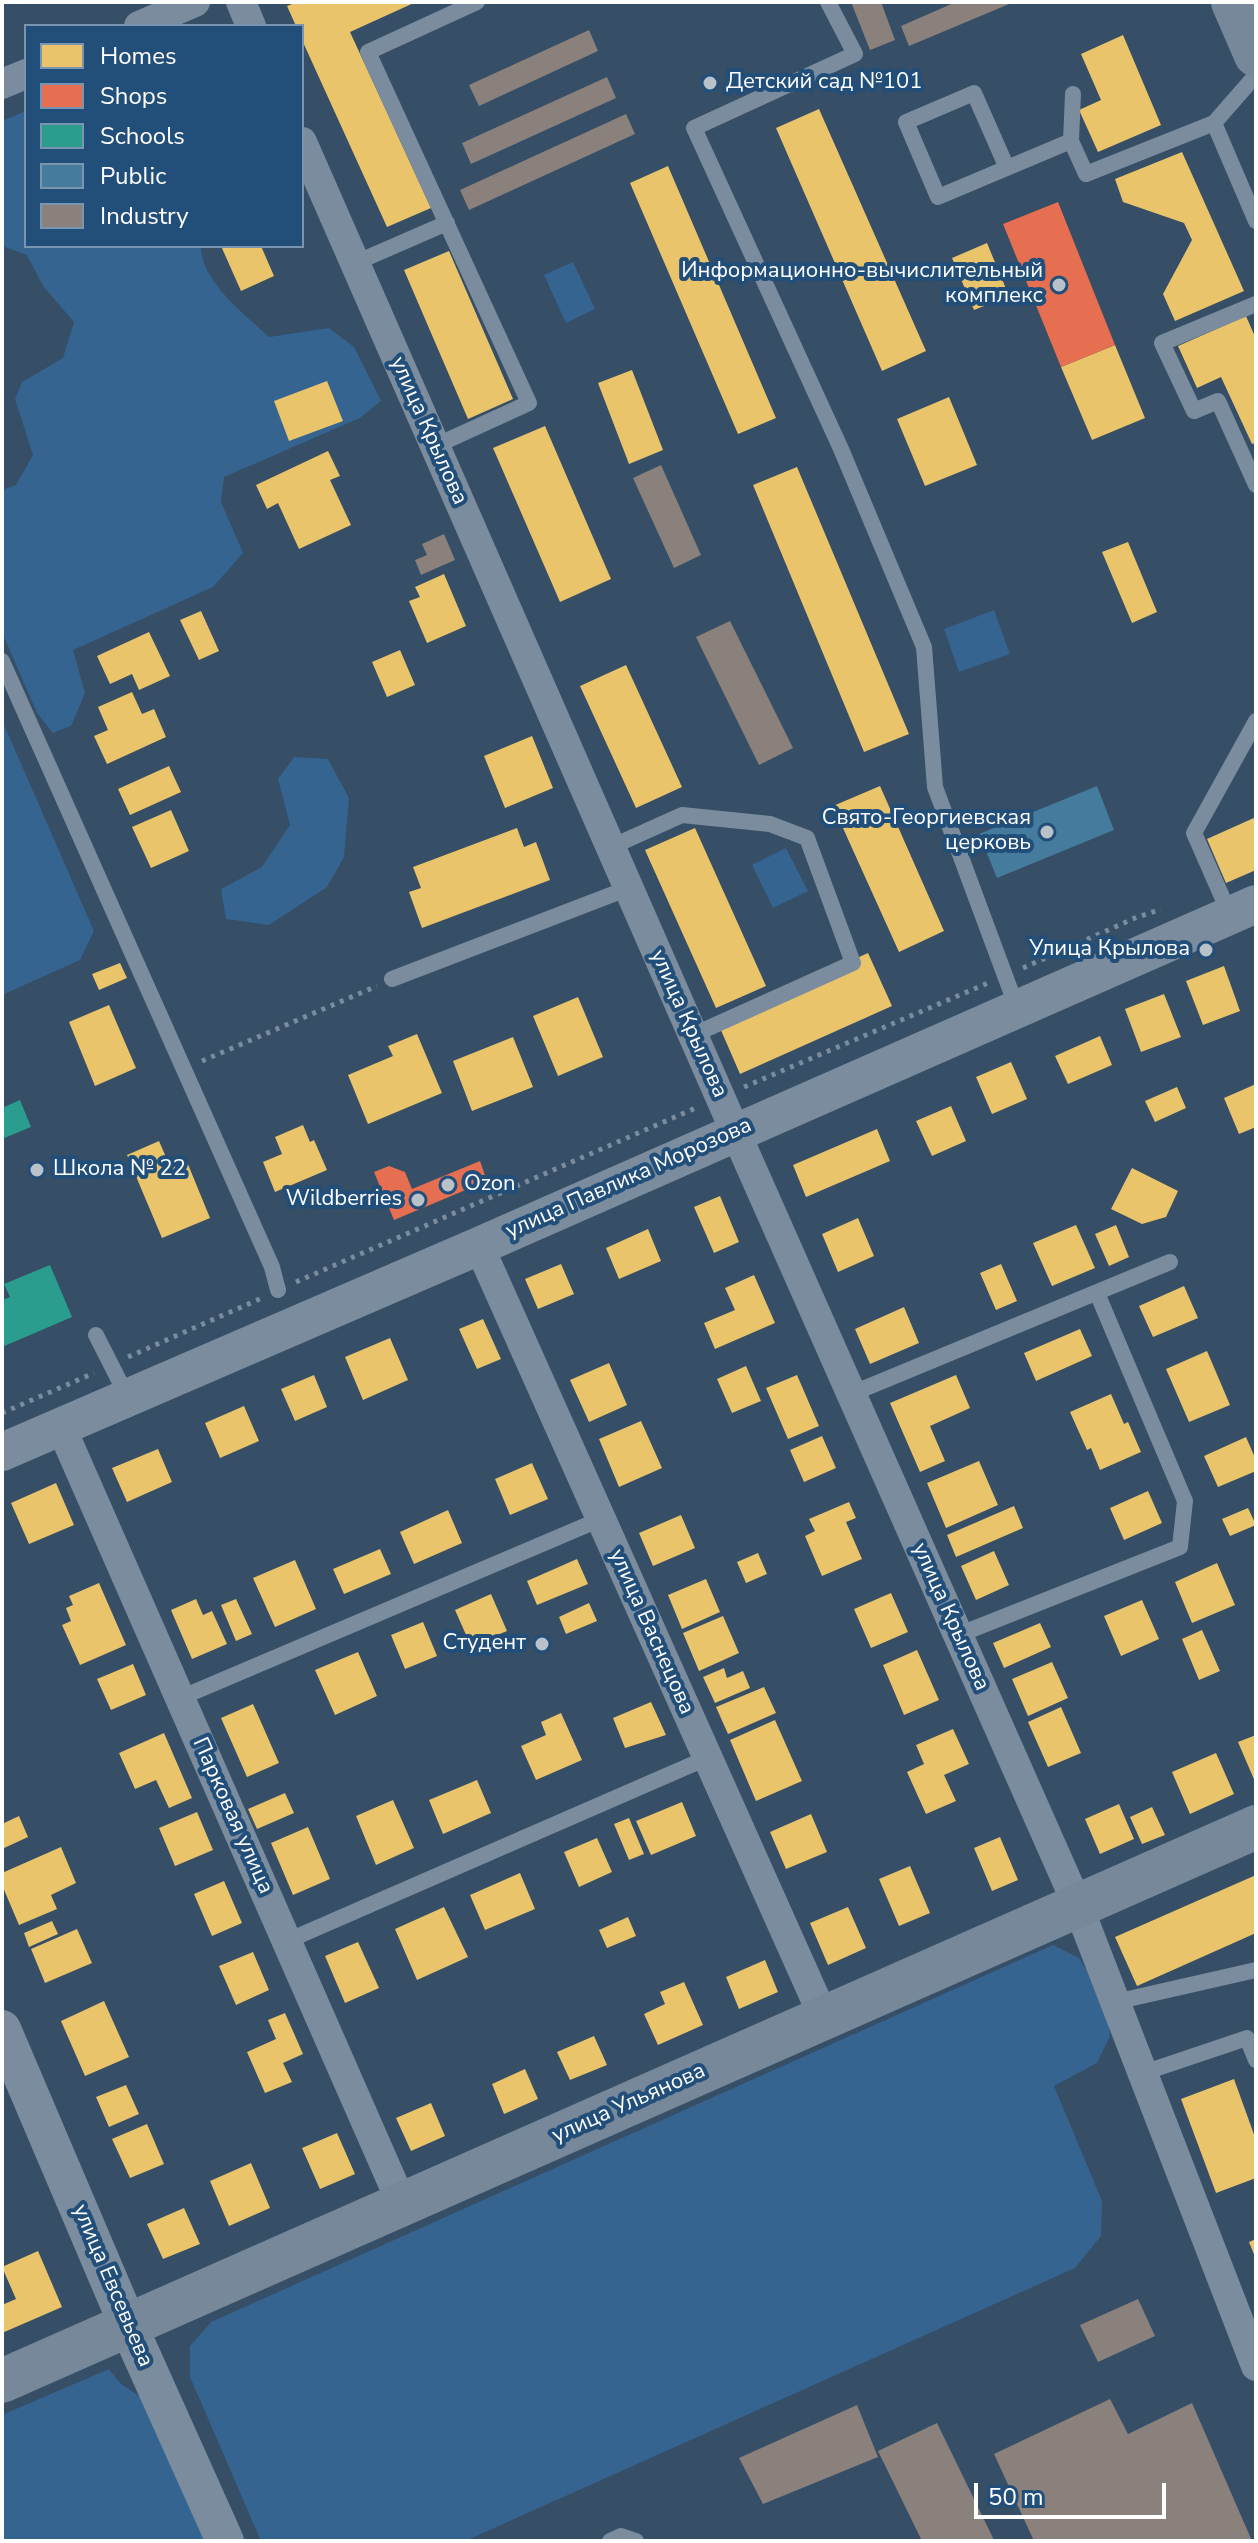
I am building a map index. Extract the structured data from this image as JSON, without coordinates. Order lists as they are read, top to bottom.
{
  "streets": {
    "main road": ["улица Ульянова"],
    "street": [
      "улица Крылова",
      "улица Павлика Морозова",
      "улица Васнецова",
      "Парковая улица",
      "улица Евсевьева"
    ]
  },
  "crossings": [
    ["улица Крылова", "улица Павлика Морозова"],
    ["улица Крылова", "улица Ульянова"],
    ["улица Павлика Морозова", "улица Васнецова"],
    ["улица Павлика Морозова", "Парковая улица"],
    ["улица Васнецова", "улица Ульянова"],
    ["Парковая улица", "улица Ульянова"],
    ["улица Ульянова", "улица Евсевьева"]
  ],
  "places": [
    "Детский сад №101",
    "Информационно-вычислительный комплекс",
    "Свято-Георгиевская церковь",
    "Улица Крылова",
    "Школа № 22",
    "Ozon",
    "Wildberries",
    "Студент"
  ],
  "legend": [
    "Homes",
    "Shops",
    "Schools",
    "Public",
    "Industry"
  ],
  "scale_bar": "50 m"
}
